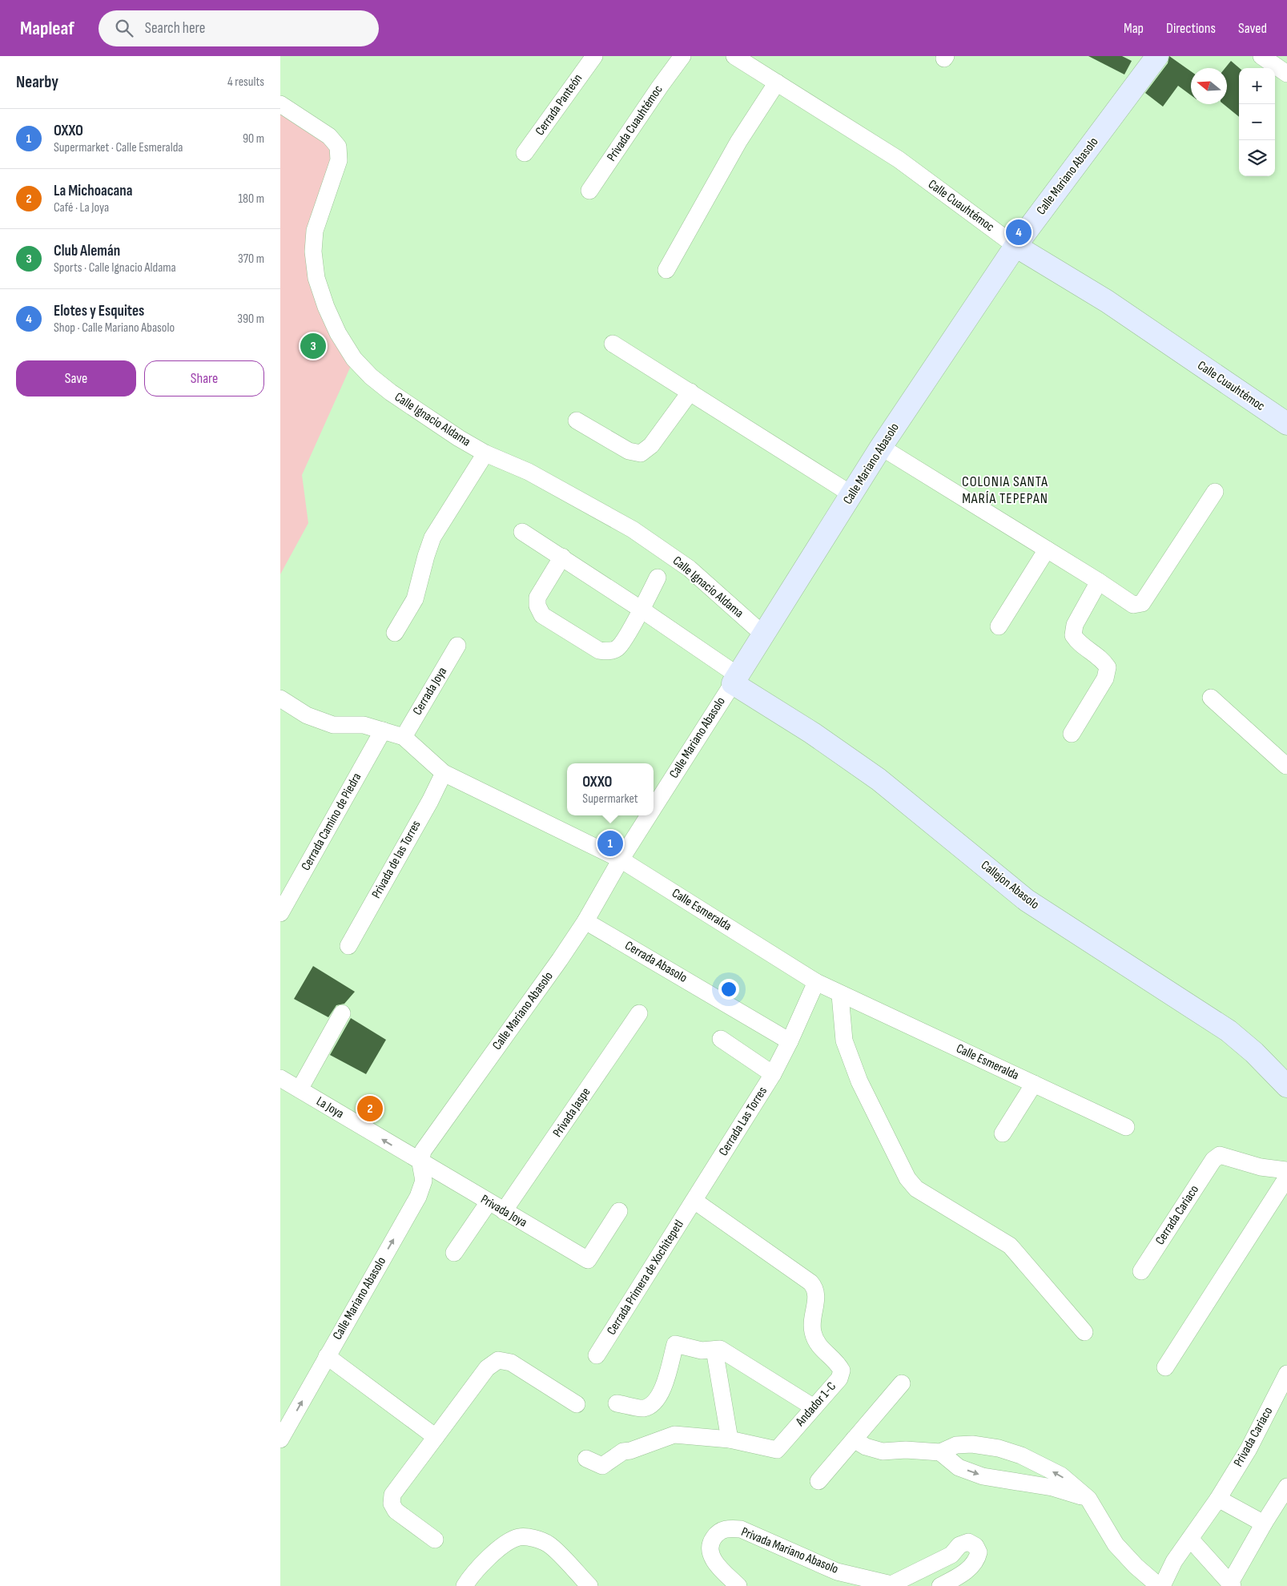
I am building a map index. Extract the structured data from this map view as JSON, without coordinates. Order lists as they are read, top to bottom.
{
  "streets": {
    "street": [
      "Cerrada Panteón",
      "Privada Cuauhtémoc",
      "Calle Mariano Abasolo",
      "Calle Cuauhtémoc",
      "Calle Ignacio Aldama",
      "Cerrada Joya",
      "Cerrada Camino de Piedra",
      "Privada de las Torres",
      "Callejon Abasolo",
      "Calle Esmeralda",
      "Cerrada Abasolo",
      "La Joya",
      "Privada Jaspe",
      "Cerrada Las Torres",
      "Privada Joya",
      "Cerrada Cariaco",
      "Cerrada Primera de Xochitepetl",
      "Andador 1-C",
      "Privada Cariaco",
      "Privada Mariano Abasolo"
    ]
  },
  "crossings": [
    ["Calle Mariano Abasolo", "Calle Cuauhtémoc"],
    ["Calle Mariano Abasolo", "Calle Ignacio Aldama"],
    ["Calle Mariano Abasolo", "Callejon Abasolo"],
    ["Calle Mariano Abasolo", "Calle Esmeralda"],
    ["Calle Mariano Abasolo", "Cerrada Abasolo"],
    ["Calle Mariano Abasolo", "La Joya"],
    ["Calle Mariano Abasolo", "Privada Joya"],
    ["Cerrada Joya", "Calle Esmeralda"],
    ["Cerrada Camino de Piedra", "Calle Esmeralda"],
    ["Privada de las Torres", "Calle Esmeralda"],
    ["Calle Esmeralda", "Cerrada Las Torres"],
    ["Cerrada Abasolo", "Cerrada Las Torres"],
    ["La Joya", "Privada Joya"],
    ["Privada Jaspe", "Privada Joya"],
    ["Cerrada Las Torres", "Cerrada Primera de Xochitepetl"],
    ["Cerrada Las Torres", "Andador 1-C"],
    ["Cerrada Primera de Xochitepetl", "Andador 1-C"]
  ],
  "one_way": ["La Joya"],
  "districts": ["COLONIA SANTA MARÍA TEPEPAN"],
  "north": "left",
  "page": {
    "header": "Mapleaf",
    "search": "Search here",
    "nav": ["Map", "Directions", "Saved"],
    "heading": ["Nearby", "4 results"],
    "map_buttons": ["+", "−"],
    "list": [
      {
        "mark": "1",
        "name": "OXXO",
        "note": "Supermarket · Calle Esmeralda",
        "value": "90 m"
      },
      {
        "mark": "2",
        "name": "La Michoacana",
        "note": "Café · La Joya",
        "value": "180 m"
      },
      {
        "mark": "3",
        "name": "Club Alemán",
        "note": "Sports · Calle Ignacio Aldama",
        "value": "370 m"
      },
      {
        "mark": "4",
        "name": "Elotes y Esquites",
        "note": "Shop · Calle Mariano Abasolo",
        "value": "390 m"
      }
    ],
    "pins": [
      "4",
      "3",
      "1",
      "2"
    ],
    "buttons": ["Save", "Share"],
    "popup": ["OXXO", "Supermarket"]
  }
}
